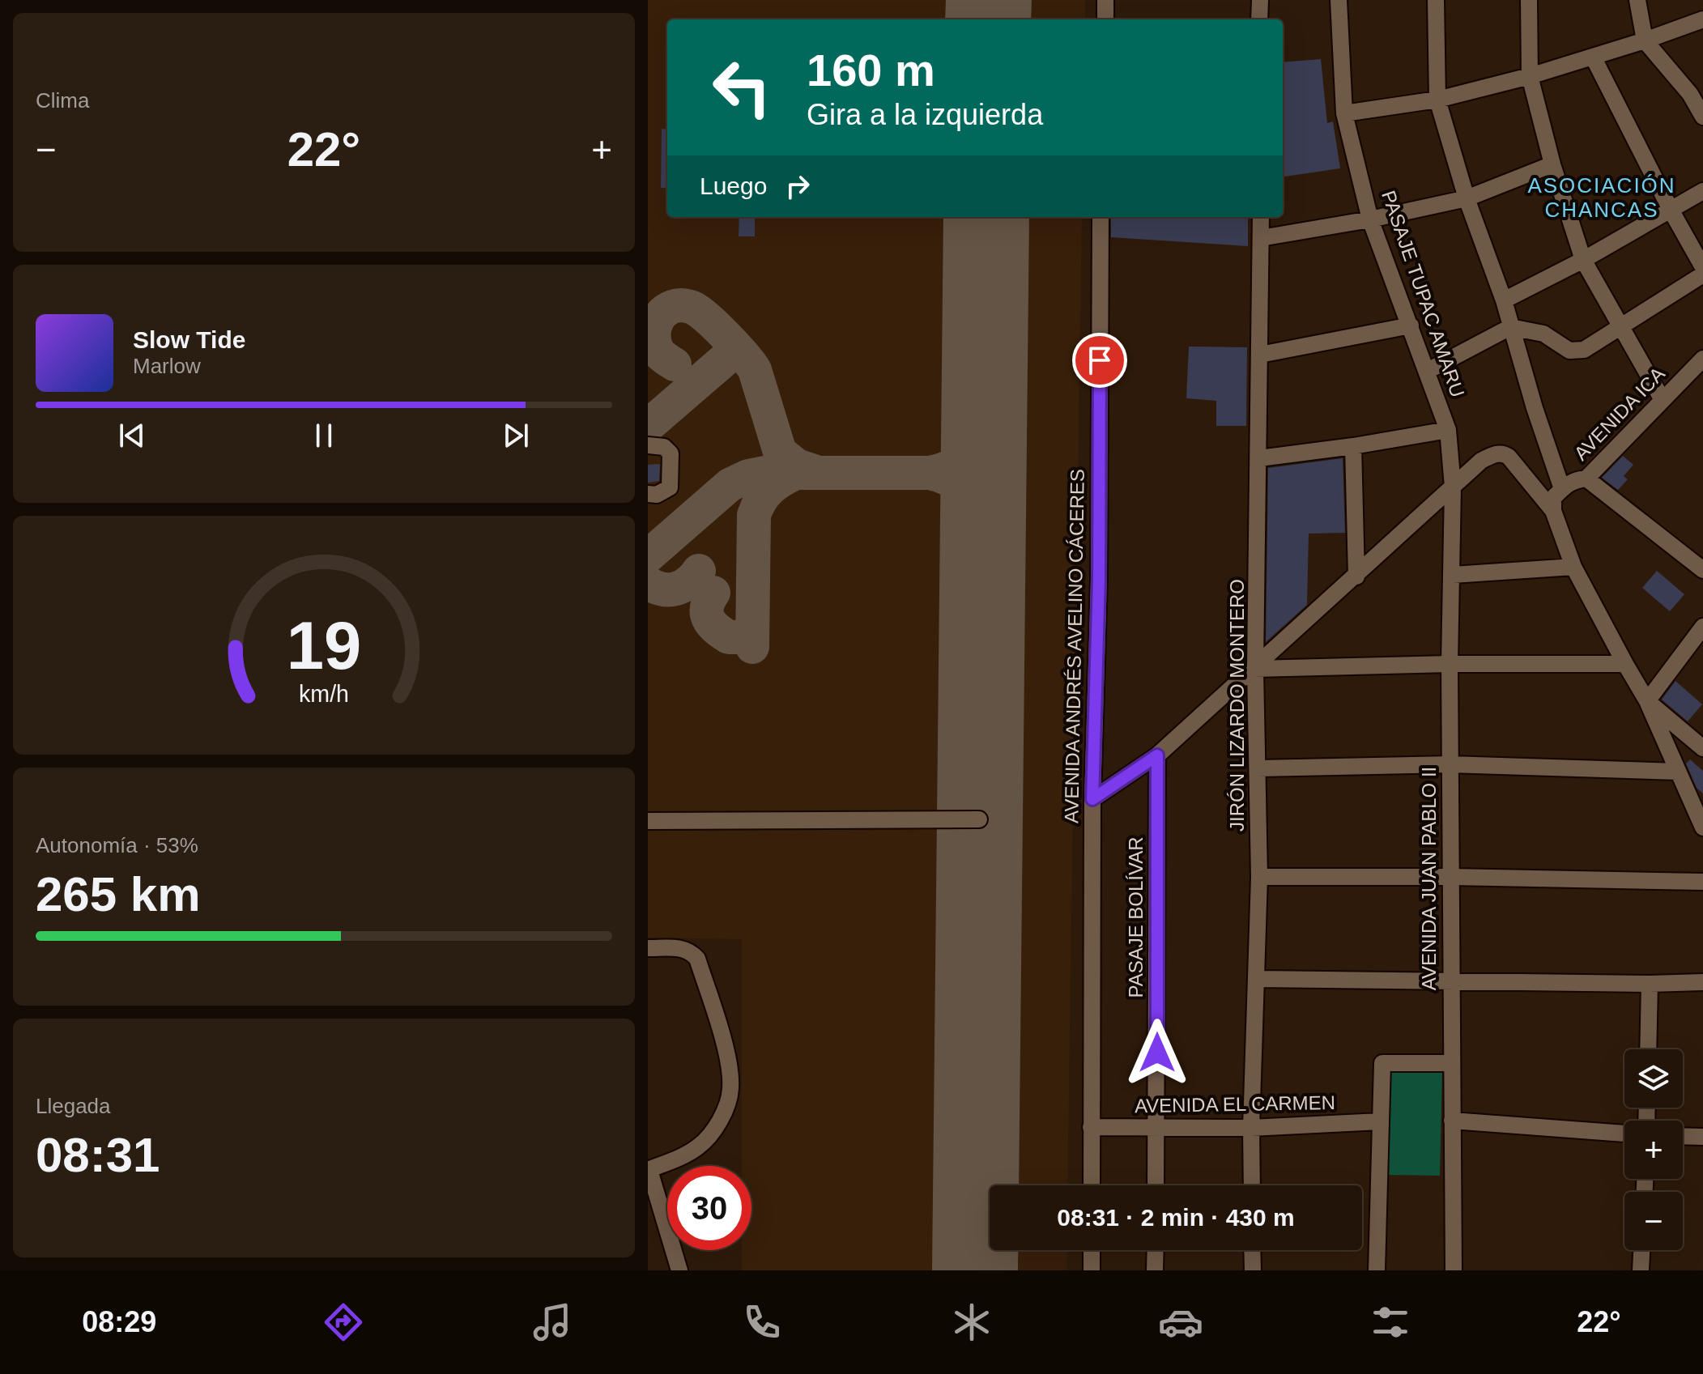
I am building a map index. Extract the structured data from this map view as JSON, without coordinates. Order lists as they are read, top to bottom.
{
  "streets": {
    "street": [
      "PASAJE TUPAC AMARU",
      "AVENIDA ICA",
      "AVENIDA ANDRÉS AVELINO CÁCERES",
      "JIRÓN LIZARDO MONTERO",
      "AVENIDA JUAN PABLO II",
      "PASAJE BOLÍVAR",
      "AVENIDA EL CARMEN"
    ]
  },
  "crossings": [
    ["PASAJE TUPAC AMARU", "AVENIDA JUAN PABLO II"],
    ["AVENIDA ANDRÉS AVELINO CÁCERES", "AVENIDA EL CARMEN"],
    ["JIRÓN LIZARDO MONTERO", "AVENIDA EL CARMEN"],
    ["PASAJE BOLÍVAR", "AVENIDA EL CARMEN"]
  ],
  "districts": ["ASOCIACIÓN CHANCAS"],
  "page": {
    "tile": [
      "Clima",
      ["Autonomía · 53%", "265 km"],
      ["Llegada", "08:31"]
    ],
    "turn": ["160 m", "Gira a la izquierda"],
    "heat": ["−", "22°", "+"],
    "then": "Luego",
    "song": ["Slow Tide", "Marlow"],
    "map_buttons": ["+", "−"],
    "limit": "30",
    "trip": "08:31 · 2 min · 430 m",
    "tabs": ["08:29", "22°"],
    "gauge": ["19", "km/h"]
  }
}
